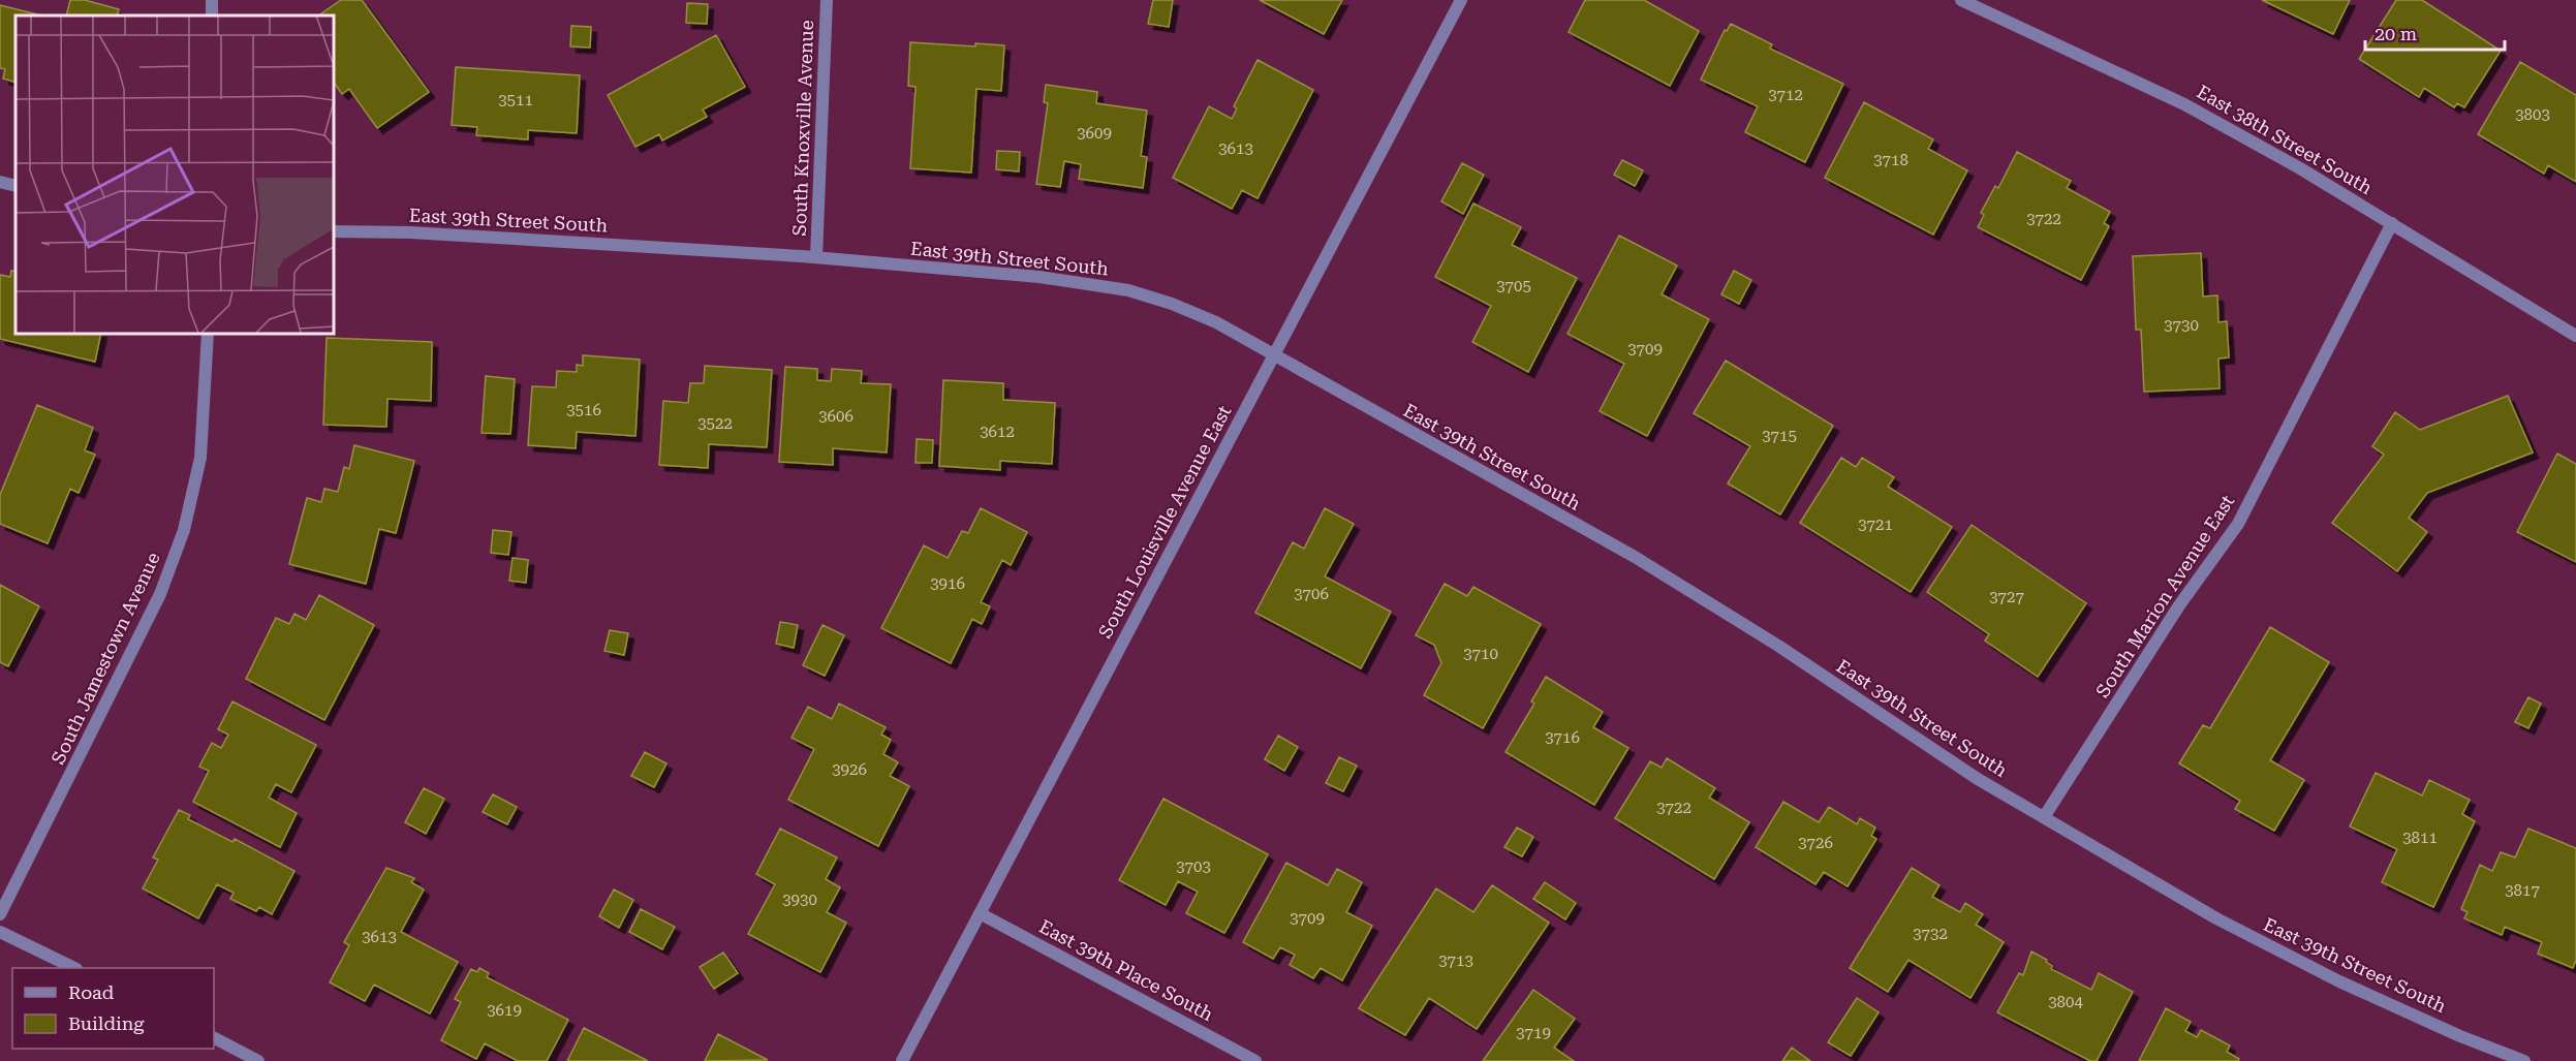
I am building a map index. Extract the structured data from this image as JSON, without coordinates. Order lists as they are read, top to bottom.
{
  "streets": {
    "street": [
      "South Knoxville Avenue",
      "East 38th Street South",
      "East 39th Street South",
      "South Louisville Avenue East",
      "South Marion Avenue East",
      "South Jamestown Avenue",
      "East 39th Place South"
    ]
  },
  "crossings": [
    ["South Knoxville Avenue", "East 39th Street South"],
    ["East 38th Street South", "South Marion Avenue East"],
    ["East 39th Street South", "South Louisville Avenue East"],
    ["East 39th Street South", "South Marion Avenue East"],
    ["South Louisville Avenue East", "East 39th Place South"]
  ],
  "house_numbers": [
    "3712",
    "3511",
    "3803",
    "3609",
    "3613",
    "3718",
    "3722",
    "3705",
    "3730",
    "3709",
    "3516",
    "3606",
    "3522",
    "3612",
    "3715",
    "3721",
    "3916",
    "3706",
    "3727",
    "3710",
    "3716",
    "3926",
    "3722",
    "3811",
    "3726",
    "3703",
    "3817",
    "3930",
    "3709",
    "3732",
    "3613",
    "3713",
    "3804",
    "3619",
    "3719"
  ],
  "legend": ["Road", "Building"],
  "scale_bar": "20 m"
}
